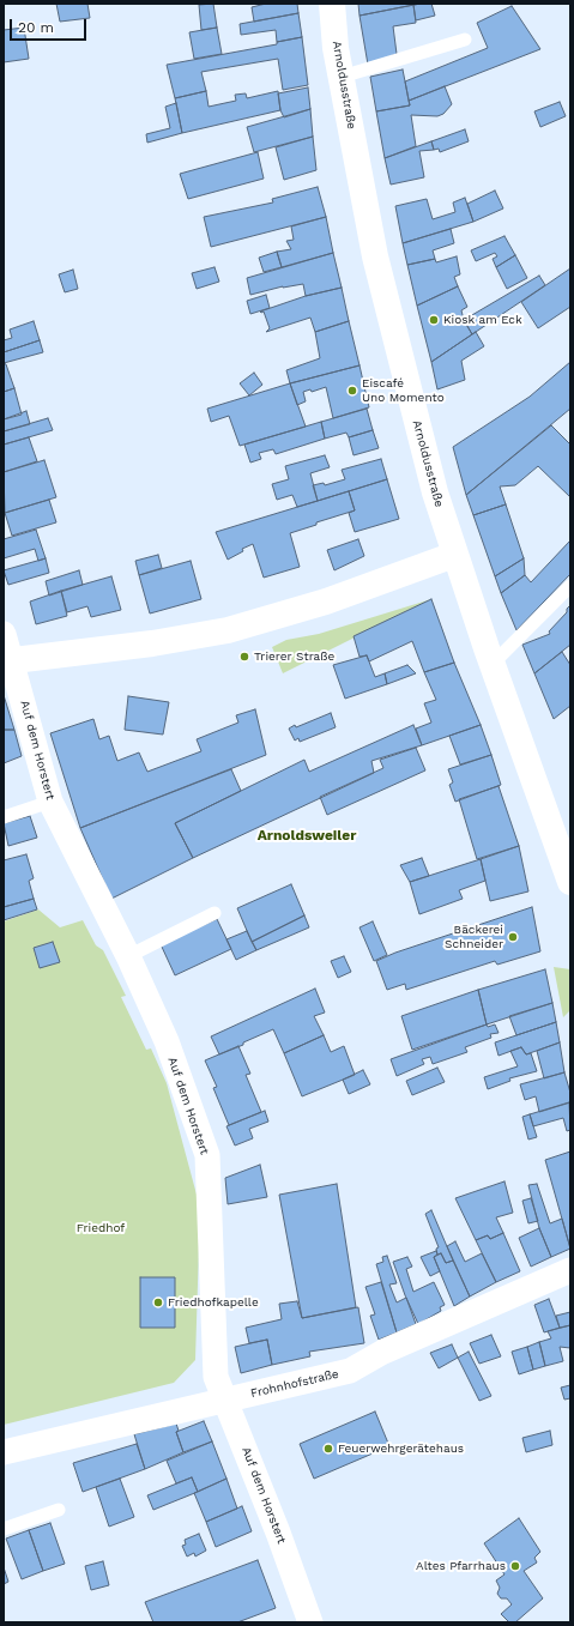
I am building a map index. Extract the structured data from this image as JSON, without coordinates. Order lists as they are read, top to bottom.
{
  "streets": {
    "main road": ["Arnoldusstraße"],
    "street": ["Auf dem Horstert", "Frohnhofstraße"]
  },
  "crossings": [
    ["Auf dem Horstert", "Frohnhofstraße"]
  ],
  "districts": ["Arnoldsweiler"],
  "parks": ["Friedhof"],
  "places": [
    "Kiosk am Eck",
    "Eiscafé Uno Momento",
    "Trierer Straße",
    "Bäckerei Schneider",
    "Friedhofkapelle",
    "Feuerwehrgerätehaus",
    "Altes Pfarrhaus"
  ],
  "scale_bar": "20 m"
}
